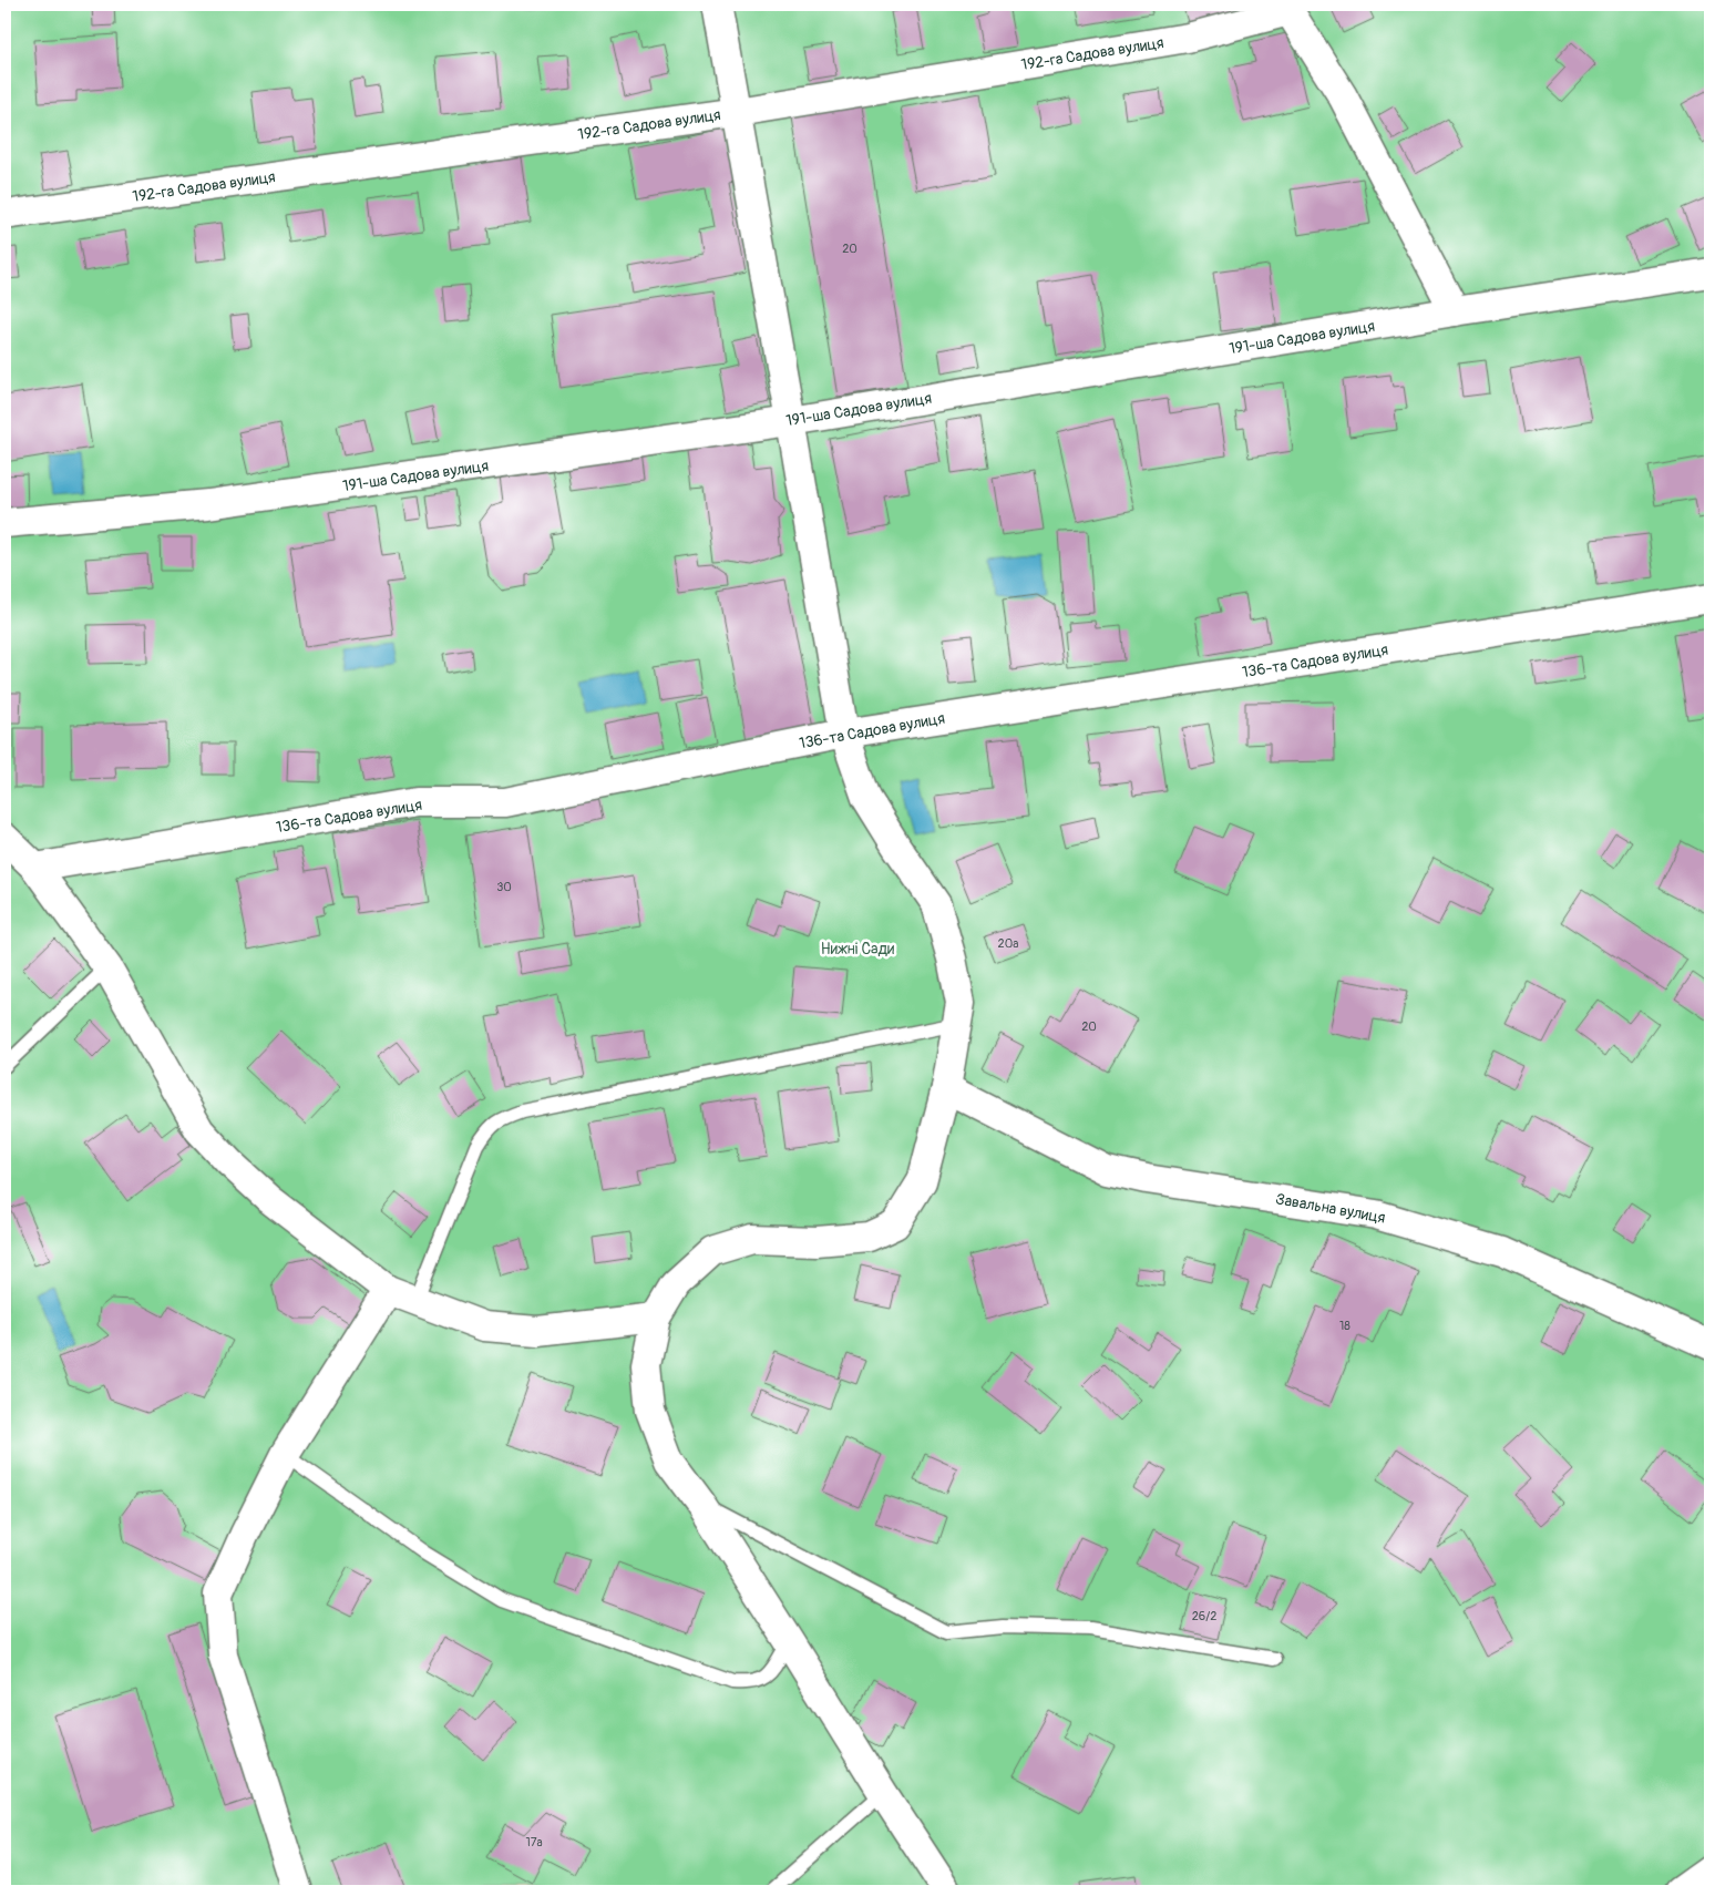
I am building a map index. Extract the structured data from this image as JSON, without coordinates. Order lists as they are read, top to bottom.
{
  "streets": {
    "street": [
      "192-га Садова вулиця",
      "191-ша Садова вулиця",
      "136-та Садова вулиця",
      "Завальна вулиця"
    ]
  },
  "parks": ["Нижні Сади"],
  "house_numbers": [
    "20",
    "30",
    "20а",
    "20",
    "18",
    "26/2",
    "17а"
  ]
}
